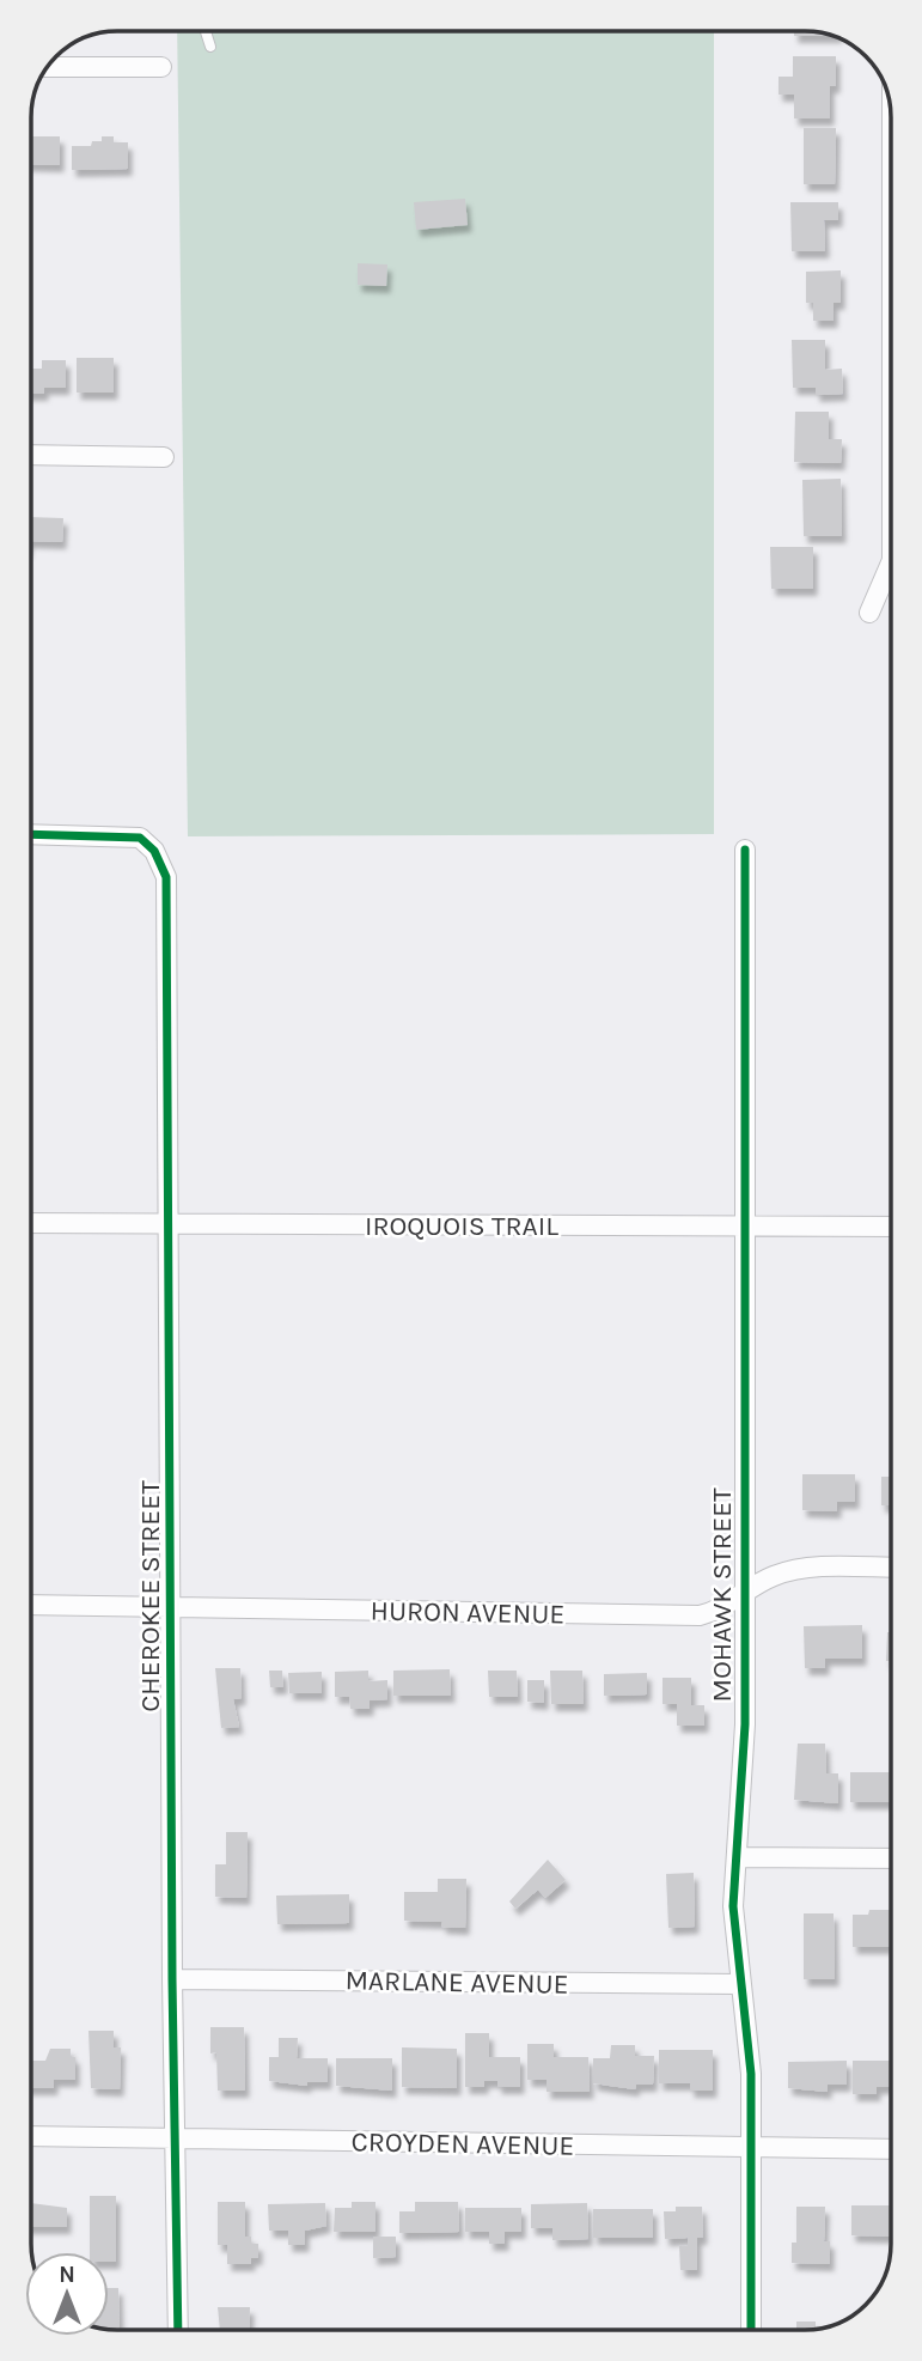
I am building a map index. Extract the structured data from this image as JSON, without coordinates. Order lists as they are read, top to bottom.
{
  "streets": {
    "street": [
      "IROQUOIS TRAIL",
      "MOHAWK STREET",
      "CHEROKEE STREET",
      "HURON AVENUE",
      "MARLANE AVENUE",
      "CROYDEN AVENUE"
    ]
  },
  "crossings": [
    ["IROQUOIS TRAIL", "MOHAWK STREET"],
    ["IROQUOIS TRAIL", "CHEROKEE STREET"],
    ["MOHAWK STREET", "HURON AVENUE"],
    ["MOHAWK STREET", "MARLANE AVENUE"],
    ["MOHAWK STREET", "CROYDEN AVENUE"],
    ["CHEROKEE STREET", "HURON AVENUE"],
    ["CHEROKEE STREET", "MARLANE AVENUE"],
    ["CHEROKEE STREET", "CROYDEN AVENUE"]
  ],
  "north": "top"
}
